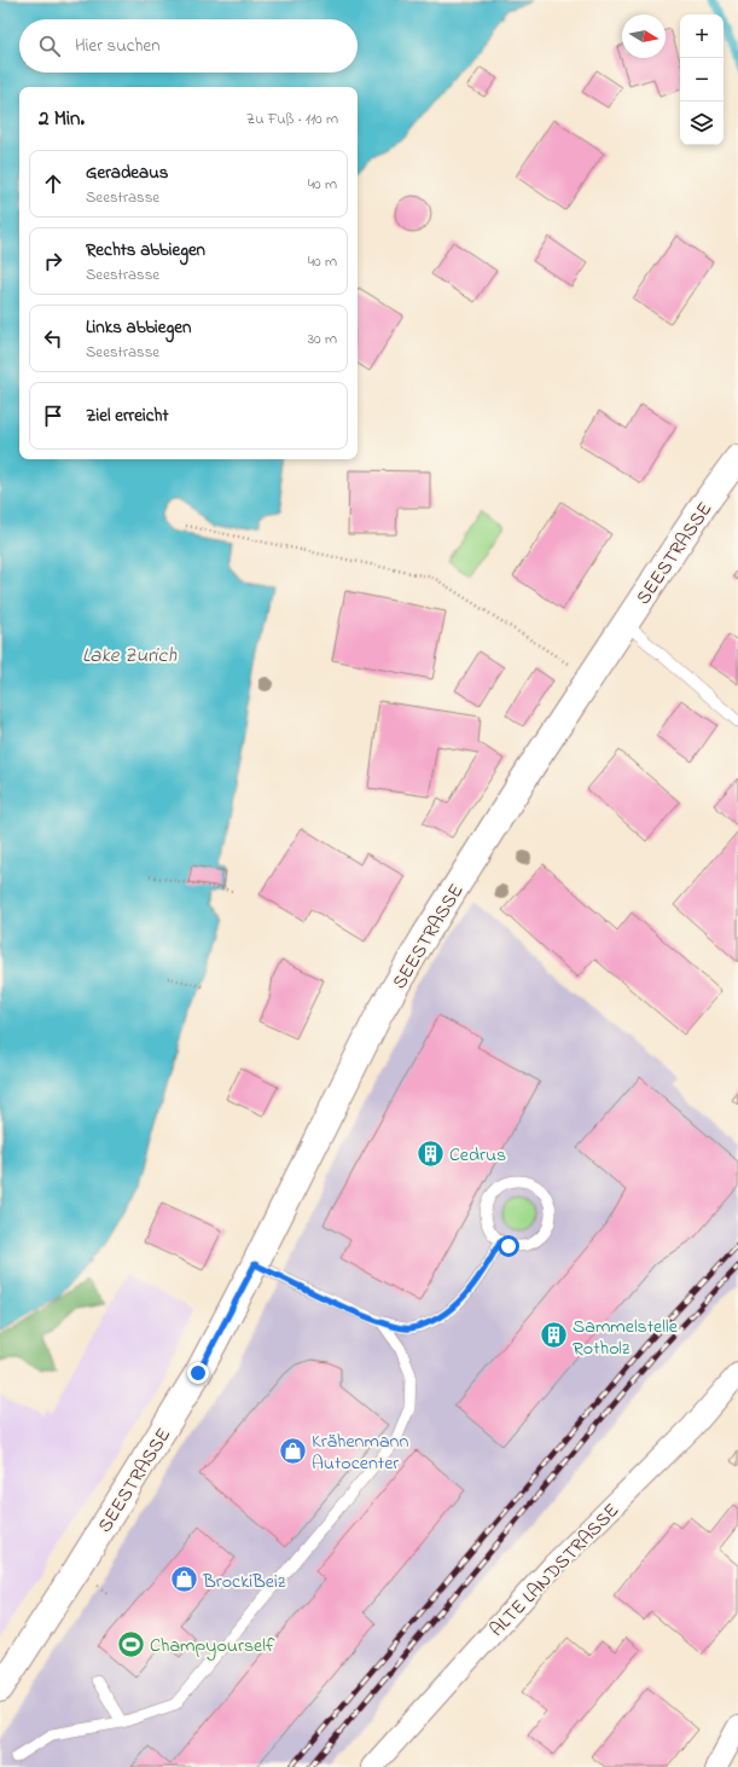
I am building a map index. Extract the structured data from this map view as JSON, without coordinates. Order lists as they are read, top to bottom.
{
  "streets": {
    "main road": ["SEESTRASSE"],
    "street": ["ALTE LANDSTRASSE"]
  },
  "water": ["Lake Zurich"],
  "places": {
    "building": ["Cedrus", "Sammelstelle Rotholz"],
    "shop": ["Krähenmann Autocenter", "BrockiBeiz"],
    "sports": ["Champyourself"]
  },
  "north": "right",
  "page": {
    "map_buttons": ["+", "−"],
    "search": "Hier suchen",
    "heading": ["2 Min.", "Zu Fuß · 110 m"],
    "list": [
      ["Geradeaus", "Seestrasse", "40 m"],
      ["Rechts abbiegen", "Seestrasse", "40 m"],
      ["Links abbiegen", "Seestrasse", "30 m"],
      "Ziel erreicht"
    ]
  }
}
